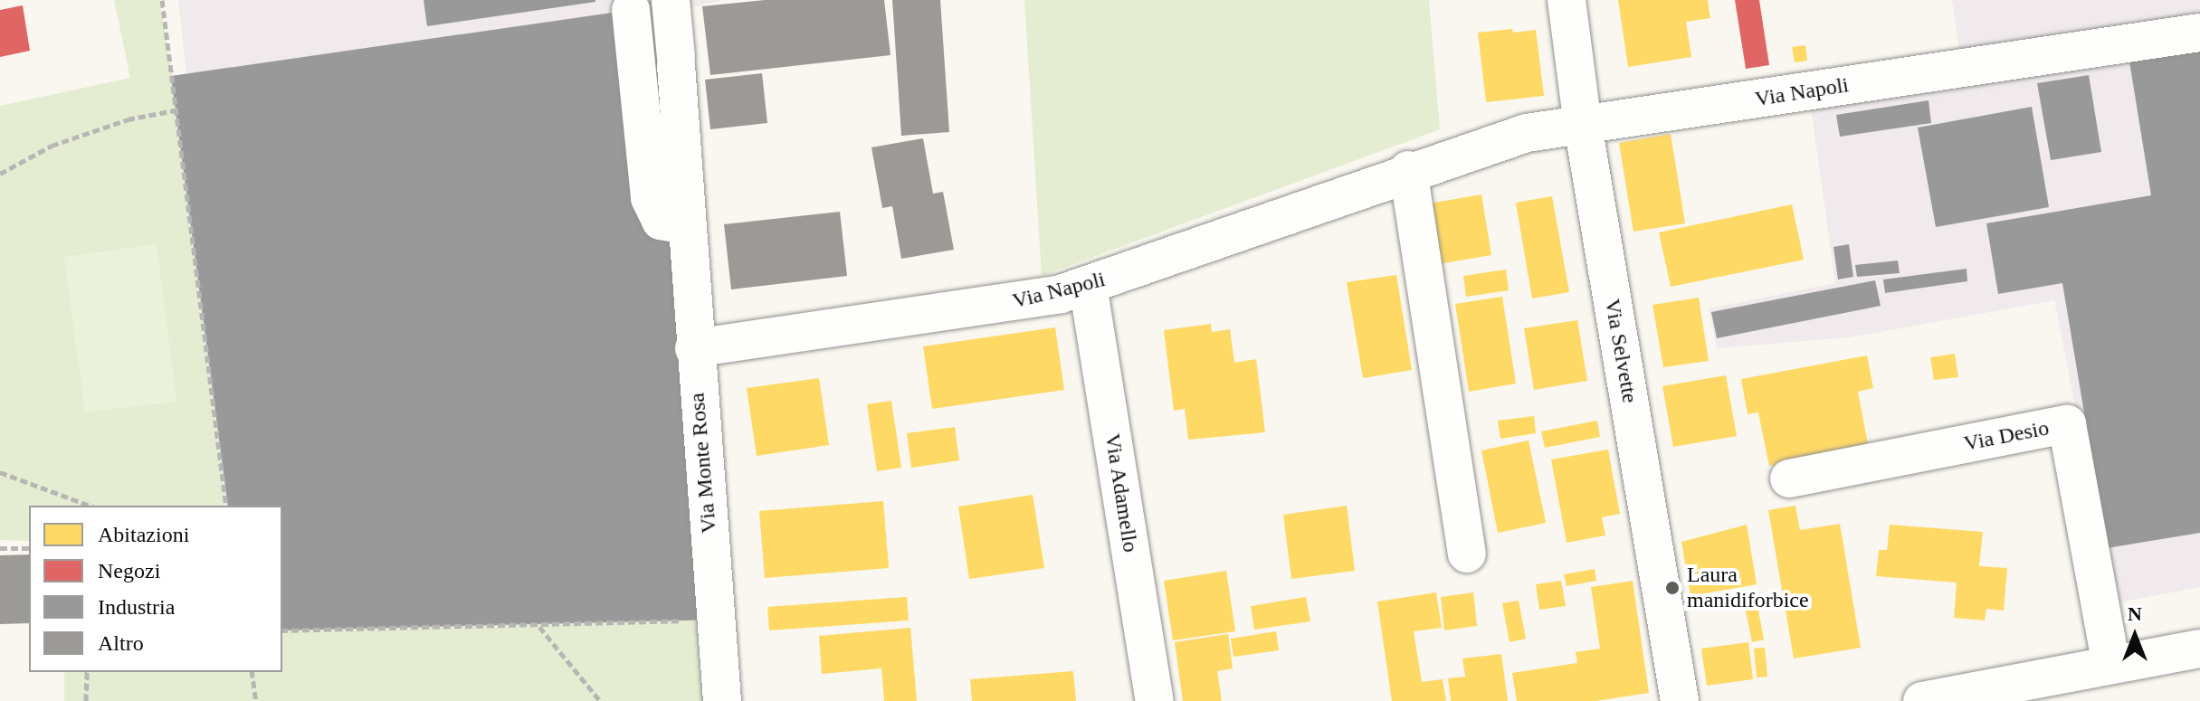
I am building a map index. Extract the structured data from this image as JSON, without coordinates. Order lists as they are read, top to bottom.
{
  "streets": {
    "street": [
      "Via Napoli",
      "Via Selvette",
      "Via Desio",
      "Via Monte Rosa",
      "Via Adamello"
    ]
  },
  "crossings": [
    ["Via Napoli", "Via Selvette"],
    ["Via Napoli", "Via Monte Rosa"],
    ["Via Napoli", "Via Adamello"]
  ],
  "places": ["Laura manidiforbice"],
  "legend": [
    "Abitazioni",
    "Negozi",
    "Industria",
    "Altro"
  ],
  "north": "top"
}
